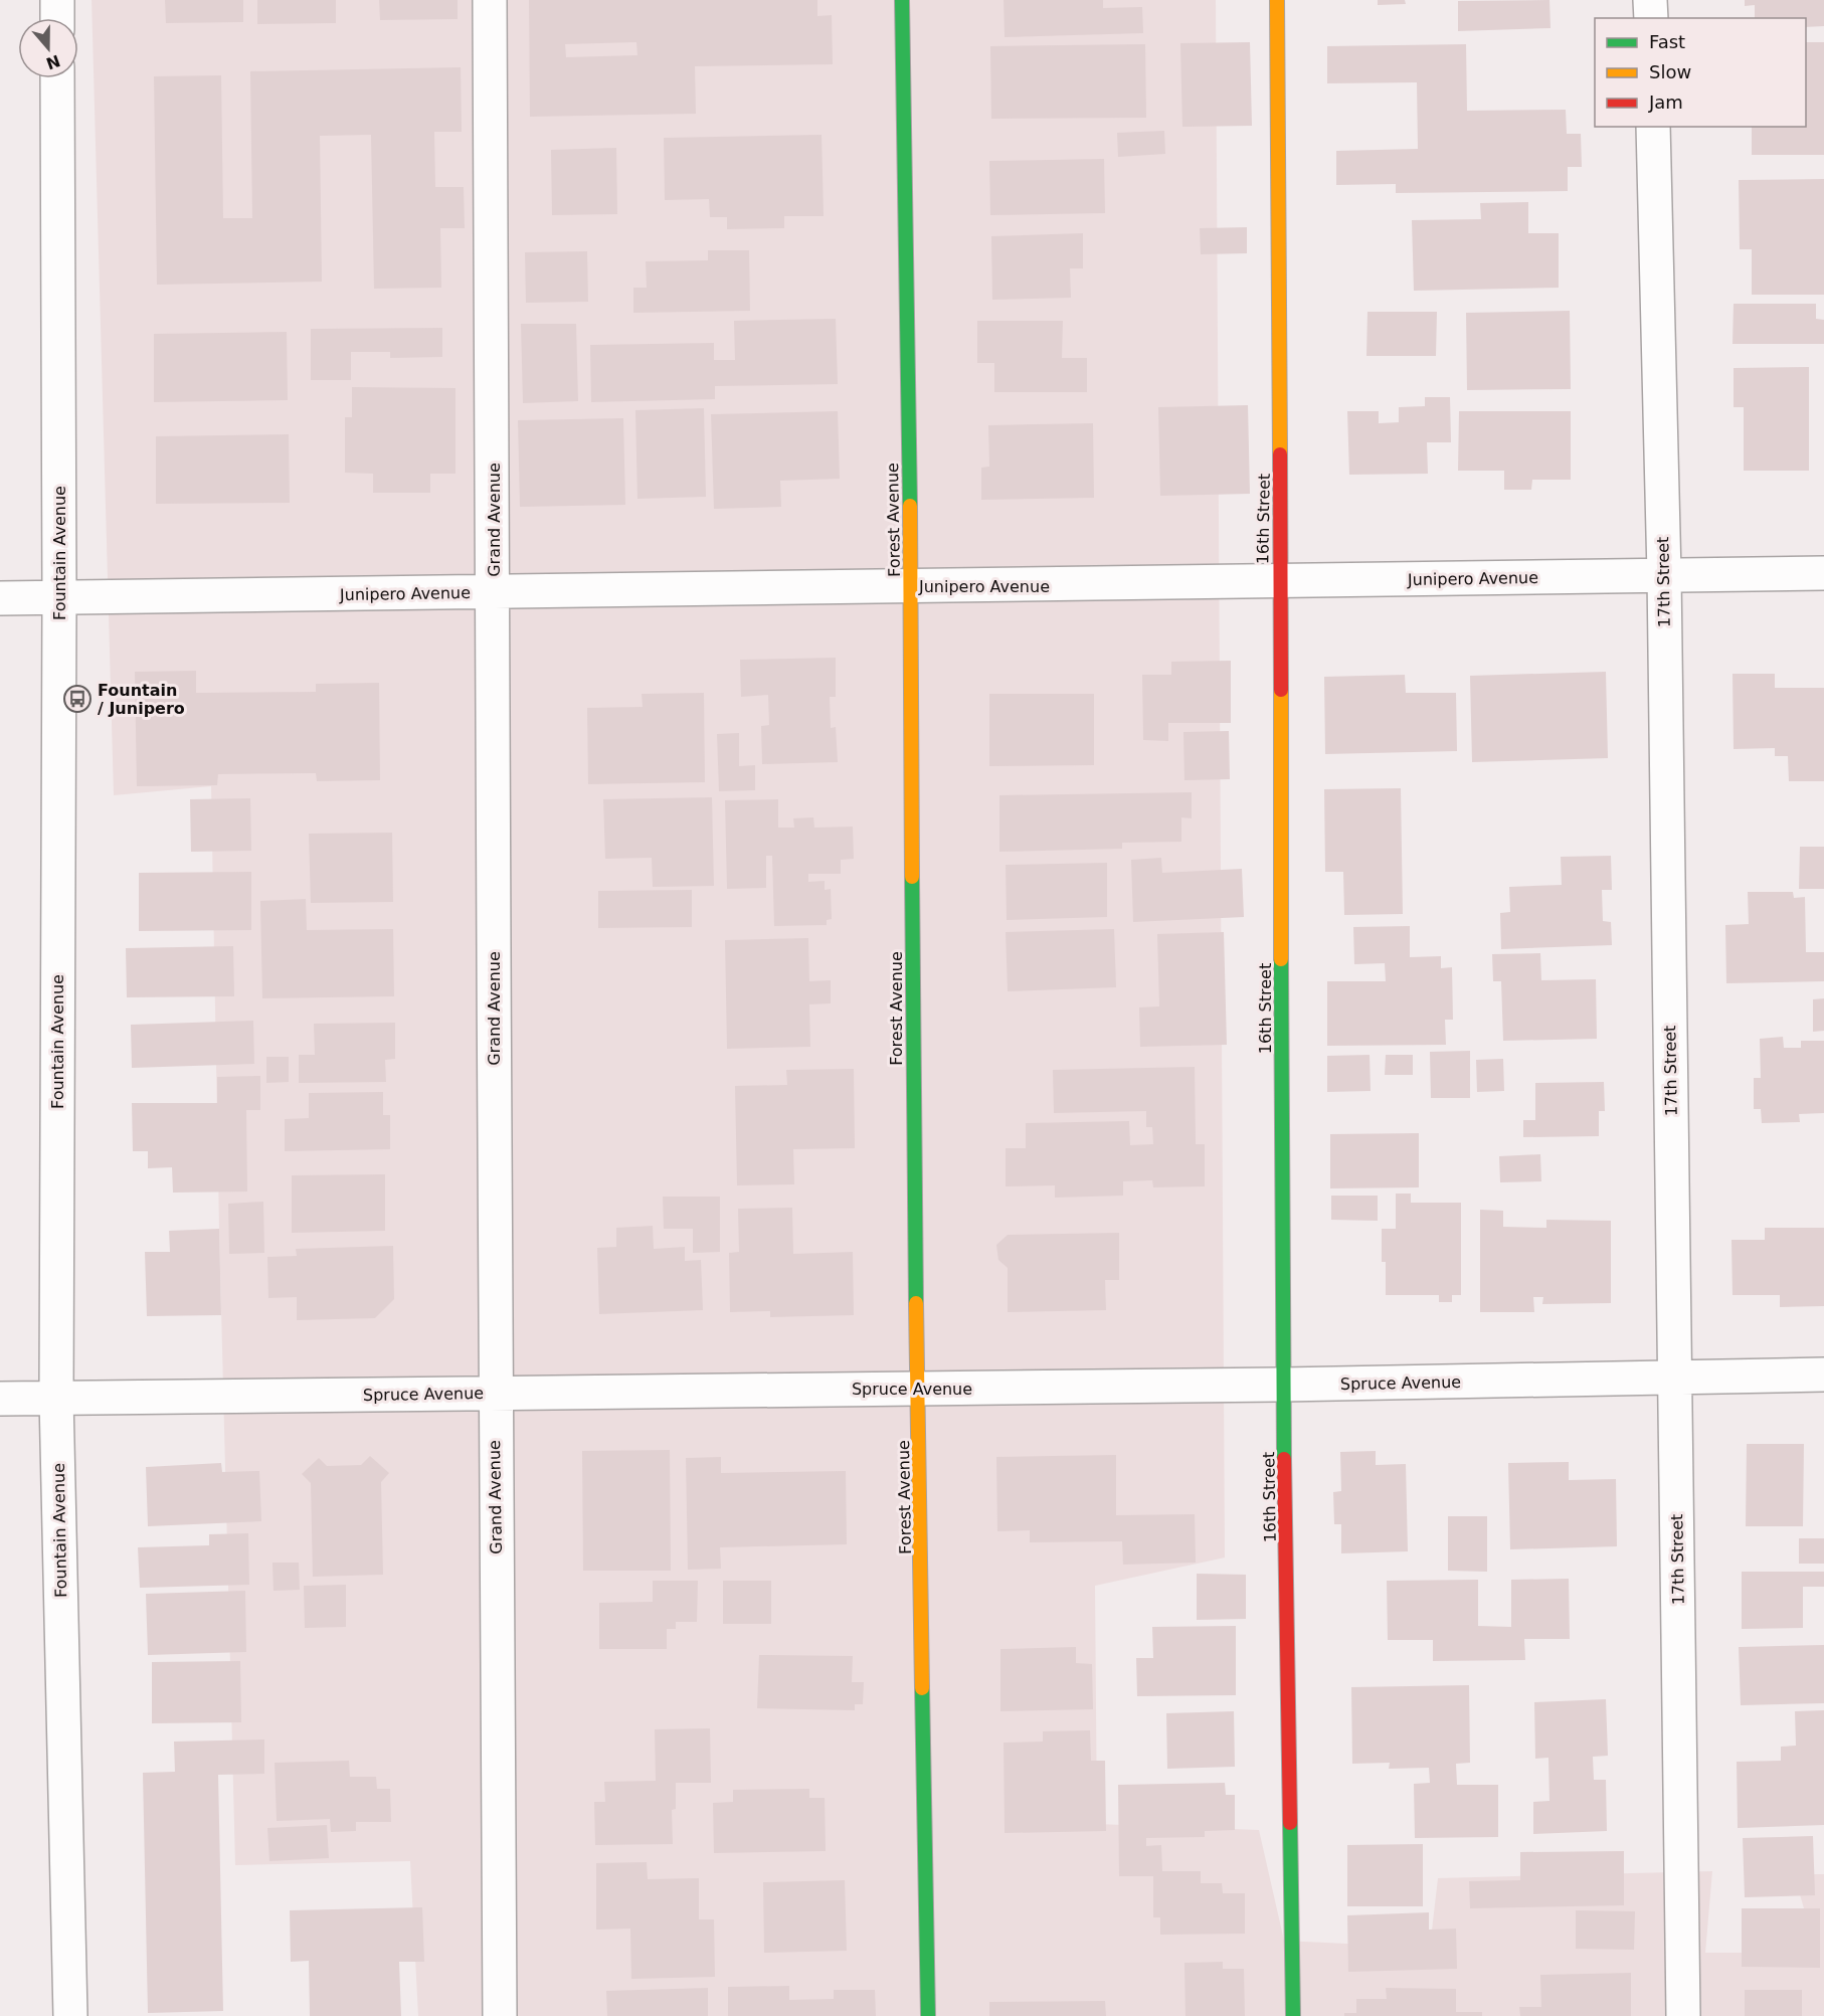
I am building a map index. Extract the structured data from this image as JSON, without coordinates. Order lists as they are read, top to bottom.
{
  "streets": {
    "main road": ["16th Street", "Forest Avenue"],
    "street": [
      "Grand Avenue",
      "Fountain Avenue",
      "Junipero Avenue",
      "17th Street",
      "Spruce Avenue"
    ]
  },
  "crossings": [
    ["16th Street", "Junipero Avenue"],
    ["16th Street", "Spruce Avenue"],
    ["Grand Avenue", "Junipero Avenue"],
    ["Grand Avenue", "Spruce Avenue"],
    ["Forest Avenue", "Junipero Avenue"],
    ["Forest Avenue", "Spruce Avenue"],
    ["Fountain Avenue", "Junipero Avenue"],
    ["Fountain Avenue", "Spruce Avenue"],
    ["Junipero Avenue", "17th Street"],
    ["17th Street", "Spruce Avenue"]
  ],
  "places": {
    "bus stop": ["Fountain / Junipero"]
  },
  "legend": ["Fast", "Slow", "Jam"],
  "north": "bottom"
}
